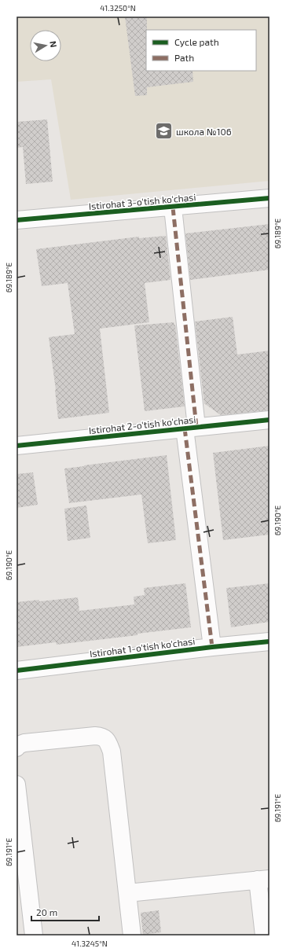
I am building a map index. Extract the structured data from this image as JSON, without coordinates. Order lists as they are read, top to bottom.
{
  "streets": {
    "street": ["Istirohat 3-o'tish ko'chasi", "Istirohat 2-o'tish ko'chasi", "Istirohat 1-o'tish ko'chasi"]
  },
  "places": {
    "school or university": ["школа №106"]
  },
  "legend": ["Cycle path", "Path"],
  "scale_bar": "20 m",
  "north": "right",
  "coordinates": [
    "41.3250°N",
    "69.189°E",
    "69.190°E",
    "69.191°E",
    "41.3245°N"
  ]
}
